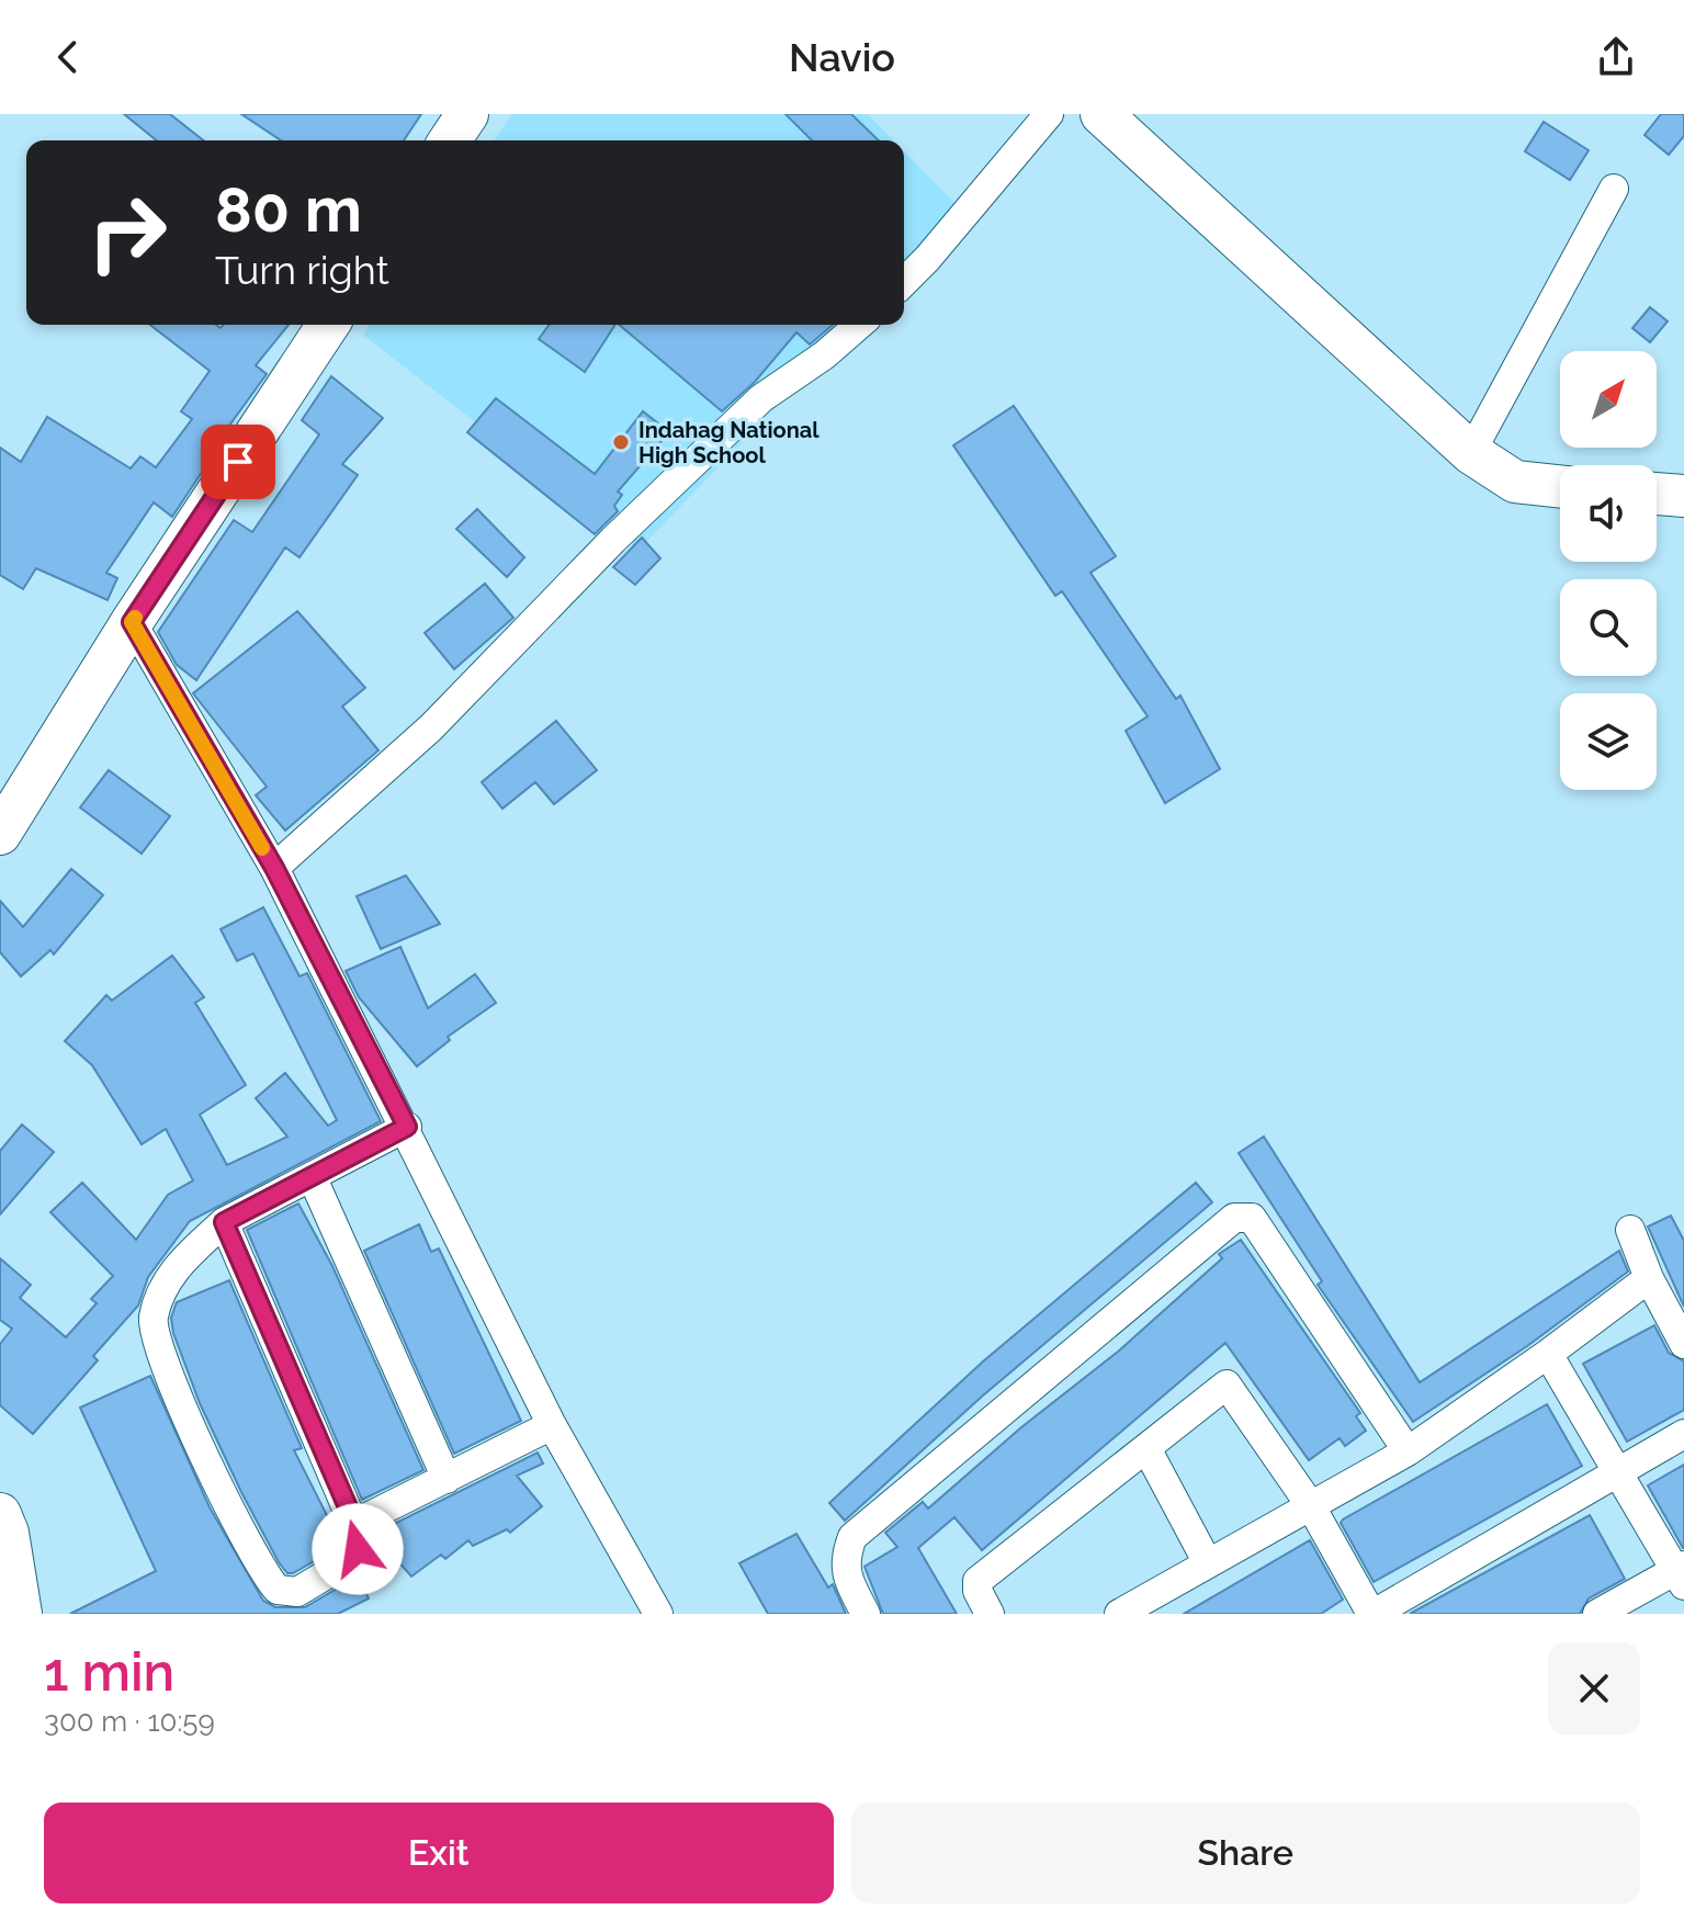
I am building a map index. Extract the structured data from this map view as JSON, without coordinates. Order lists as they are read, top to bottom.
{
  "places": ["Indahag National High School"],
  "north": "top right",
  "page": {
    "header": "Navio",
    "turn": ["80 m", "Turn right"],
    "heading": ["1 min", "300 m · 10:59"],
    "buttons": ["Exit", "Share"]
  }
}
